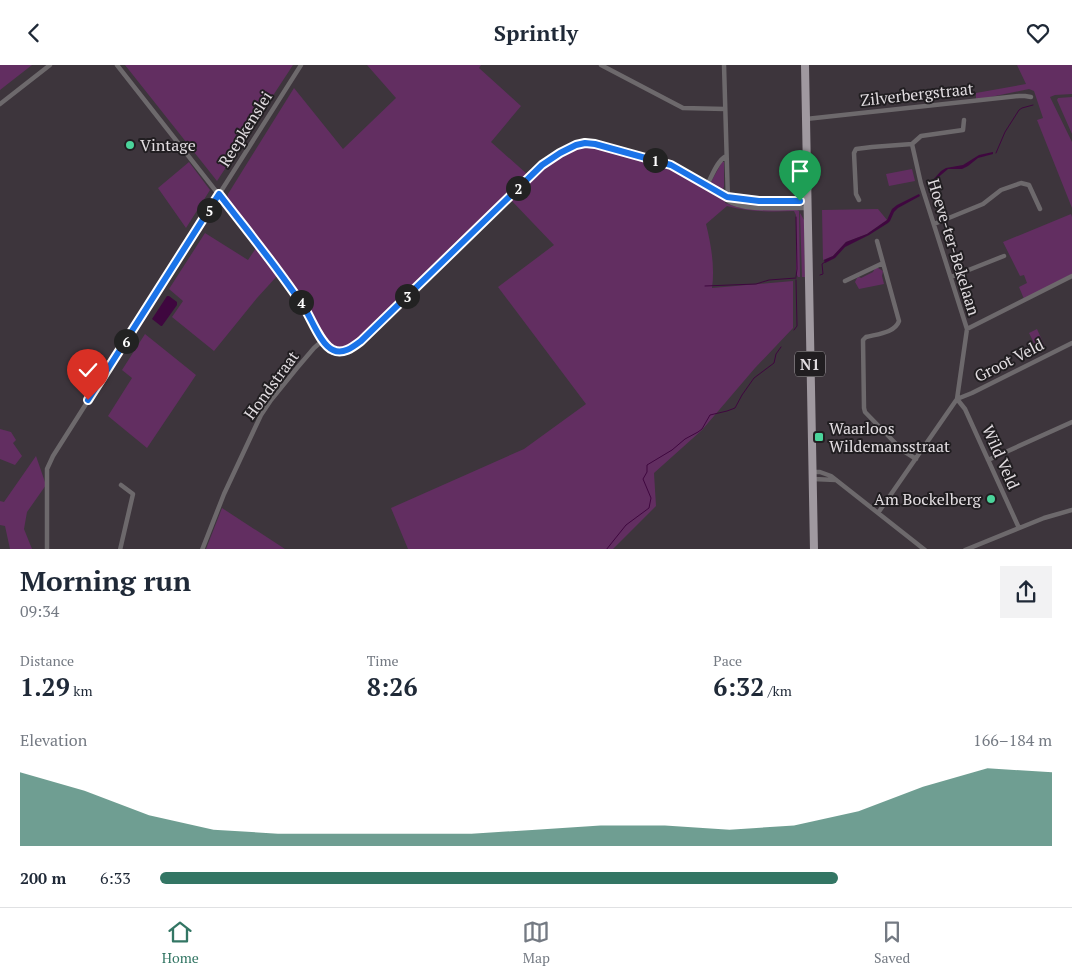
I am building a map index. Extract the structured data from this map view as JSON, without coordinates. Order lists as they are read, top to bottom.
{
  "streets": {
    "main road": ["N1"],
    "street": [
      "Zilverbergstraat",
      "Reepkenslei",
      "Hoeve-ter-Bekelaan",
      "Groot Veld",
      "Hondstraat",
      "Wild Veld"
    ]
  },
  "crossings": [
    ["Zilverbergstraat", "N1"],
    ["Hoeve-ter-Bekelaan", "Groot Veld"],
    ["Hoeve-ter-Bekelaan", "Wild Veld"],
    ["Groot Veld", "Wild Veld"]
  ],
  "places": {
    "other": ["Vintage", "Am Bockelberg"],
    "transit": ["Waarloos Wildemansstraat"]
  },
  "page": {
    "header": "Sprintly",
    "pins": [
      "1",
      "2",
      "5",
      "3",
      "4",
      "6"
    ],
    "heading": ["Morning run", "09:34"],
    "stats": [
      ["Distance", "1.29 km"],
      ["Time", "8:26"],
      ["Pace", "6:32 /km"]
    ],
    "chart": ["Elevation", "166–184 m"],
    "list": [
      {
        "name": "200 m",
        "note": "6:33"
      }
    ],
    "tabs": ["Home", "Map", "Saved"]
  }
}
